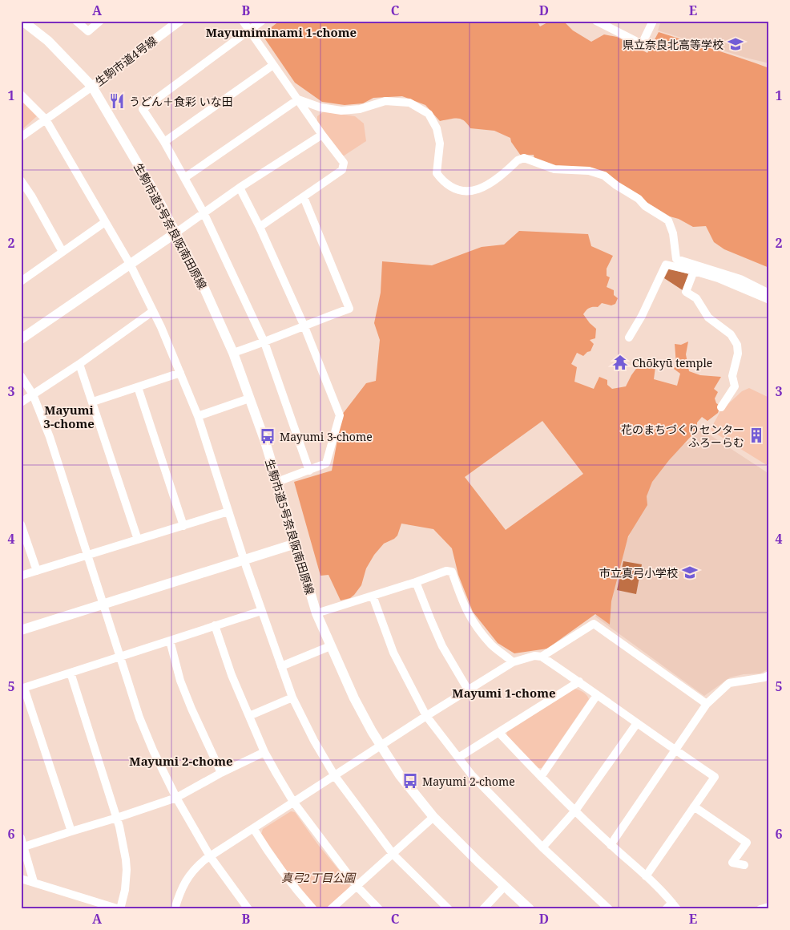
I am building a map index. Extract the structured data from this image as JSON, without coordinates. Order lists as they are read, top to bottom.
{
  "streets": {
    "street": ["生駒市道4号線", "生駒市道5号奈良阪南田原線"]
  },
  "crossings": [
    ["生駒市道4号線", "生駒市道5号奈良阪南田原線"]
  ],
  "districts": [
    "Mayumiminami 1-chome",
    "Mayumi 3-chome",
    "Mayumi 1-chome",
    "Mayumi 2-chome"
  ],
  "parks": ["真弓2丁目公園"],
  "places": {
    "school or university": ["県立奈良北高等学校", "市立真弓小学校"],
    "restaurant": ["うどん＋食彩 いな田"],
    "temple": ["Chōkyū temple"],
    "building": ["花のまちづくりセンター ふろーらむ"],
    "bus stop": ["Mayumi 3-chome", "Mayumi 2-chome"]
  },
  "grid": {
    "columns": [
      "A",
      "B",
      "C",
      "D",
      "E"
    ],
    "rows": [
      "1",
      "2",
      "3",
      "4",
      "5",
      "6"
    ]
  }
}
